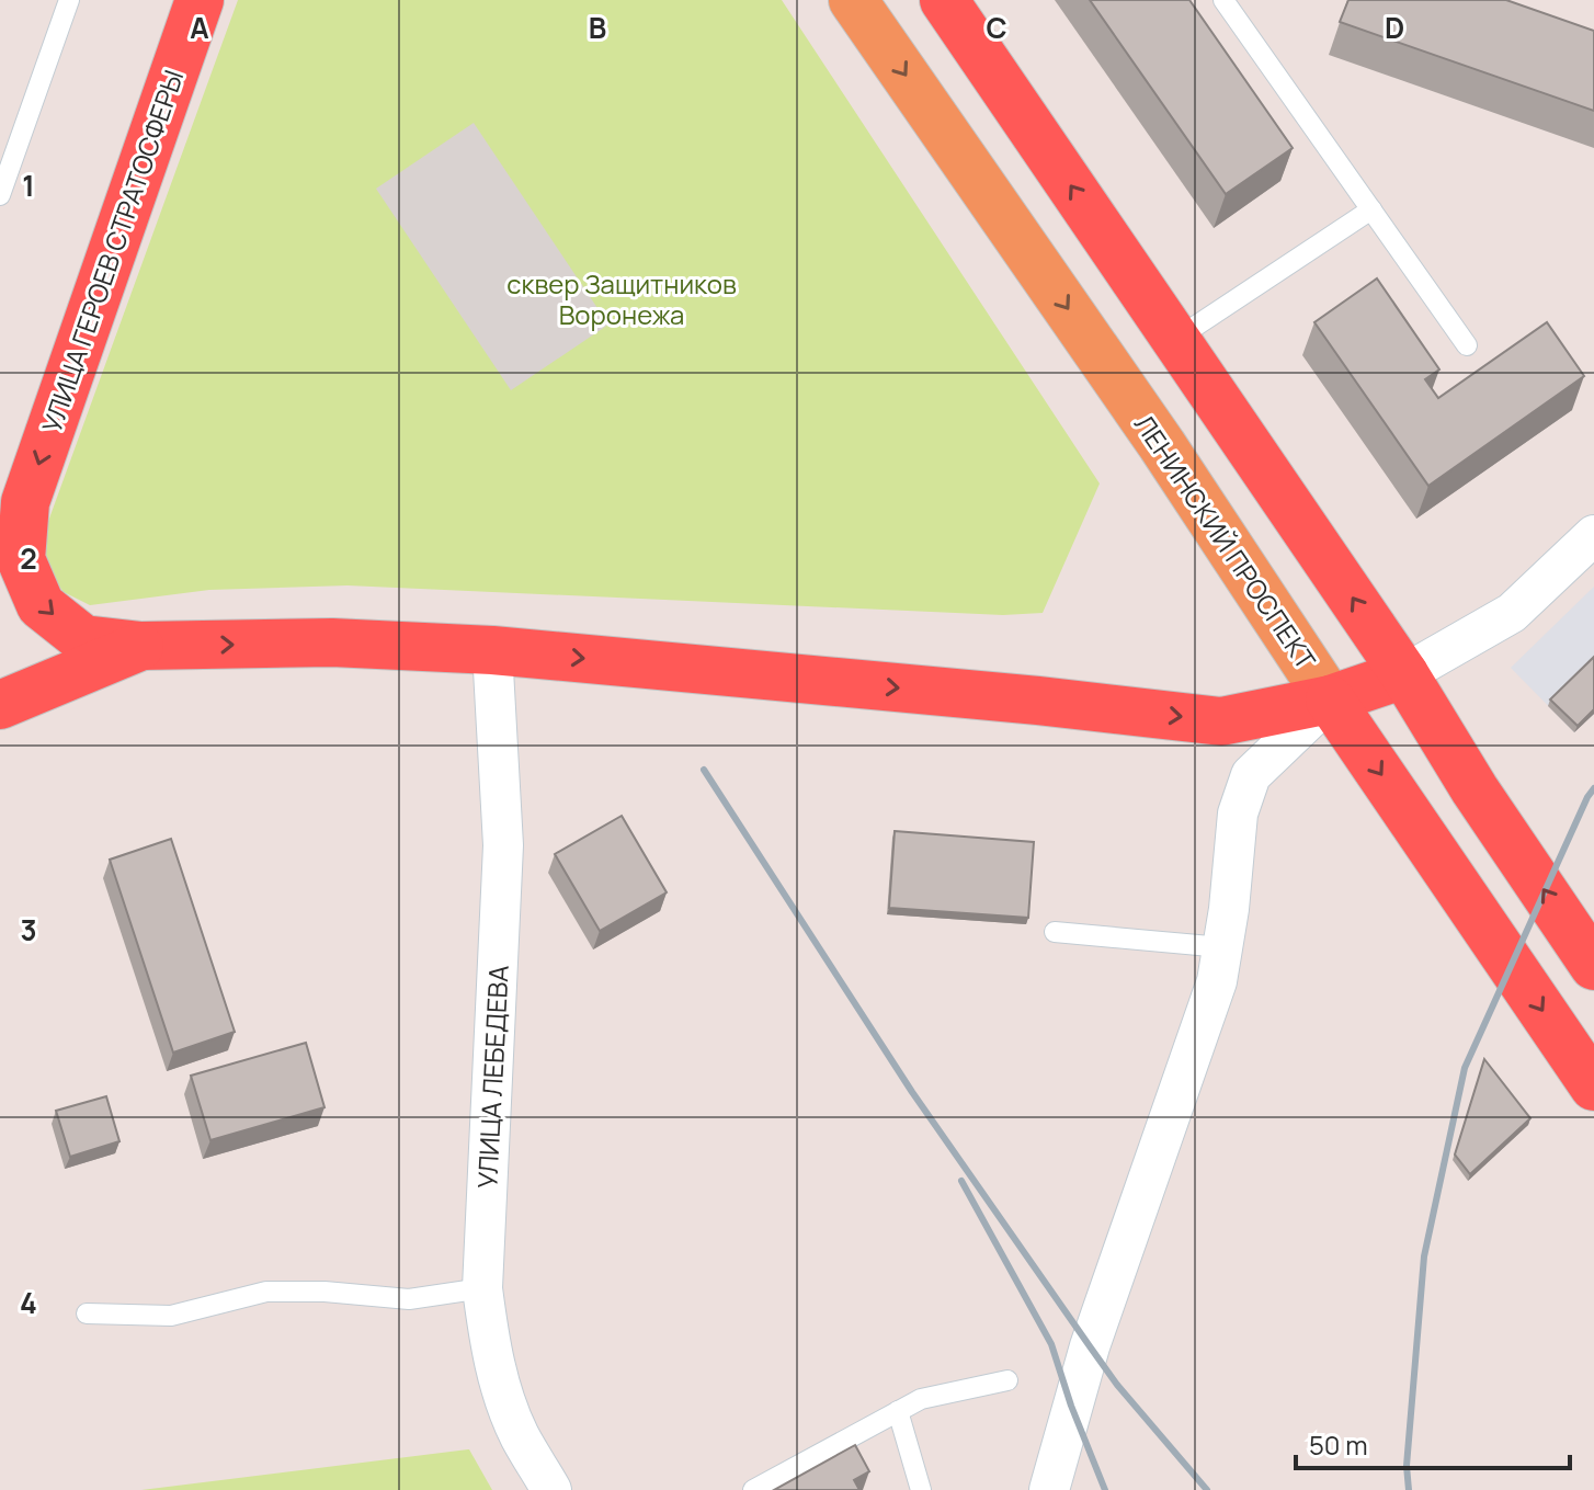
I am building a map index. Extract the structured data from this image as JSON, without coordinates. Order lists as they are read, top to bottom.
{
  "streets": {
    "highway": ["УЛИЦА ГЕРОЕВ СТРАТОСФЕРЫ", "ЛЕНИНСКИЙ ПРОСПЕКТ"],
    "street": ["УЛИЦА ЛЕБЕДЕВА"]
  },
  "one_way": ["УЛИЦА ГЕРОЕВ СТРАТОСФЕРЫ", "ЛЕНИНСКИЙ ПРОСПЕКТ"],
  "parks": ["сквер Защитников Воронежа"],
  "scale_bar": "50 m",
  "grid": {
    "columns": [
      "A",
      "B",
      "C",
      "D"
    ],
    "rows": [
      "1",
      "2",
      "3",
      "4"
    ]
  }
}
